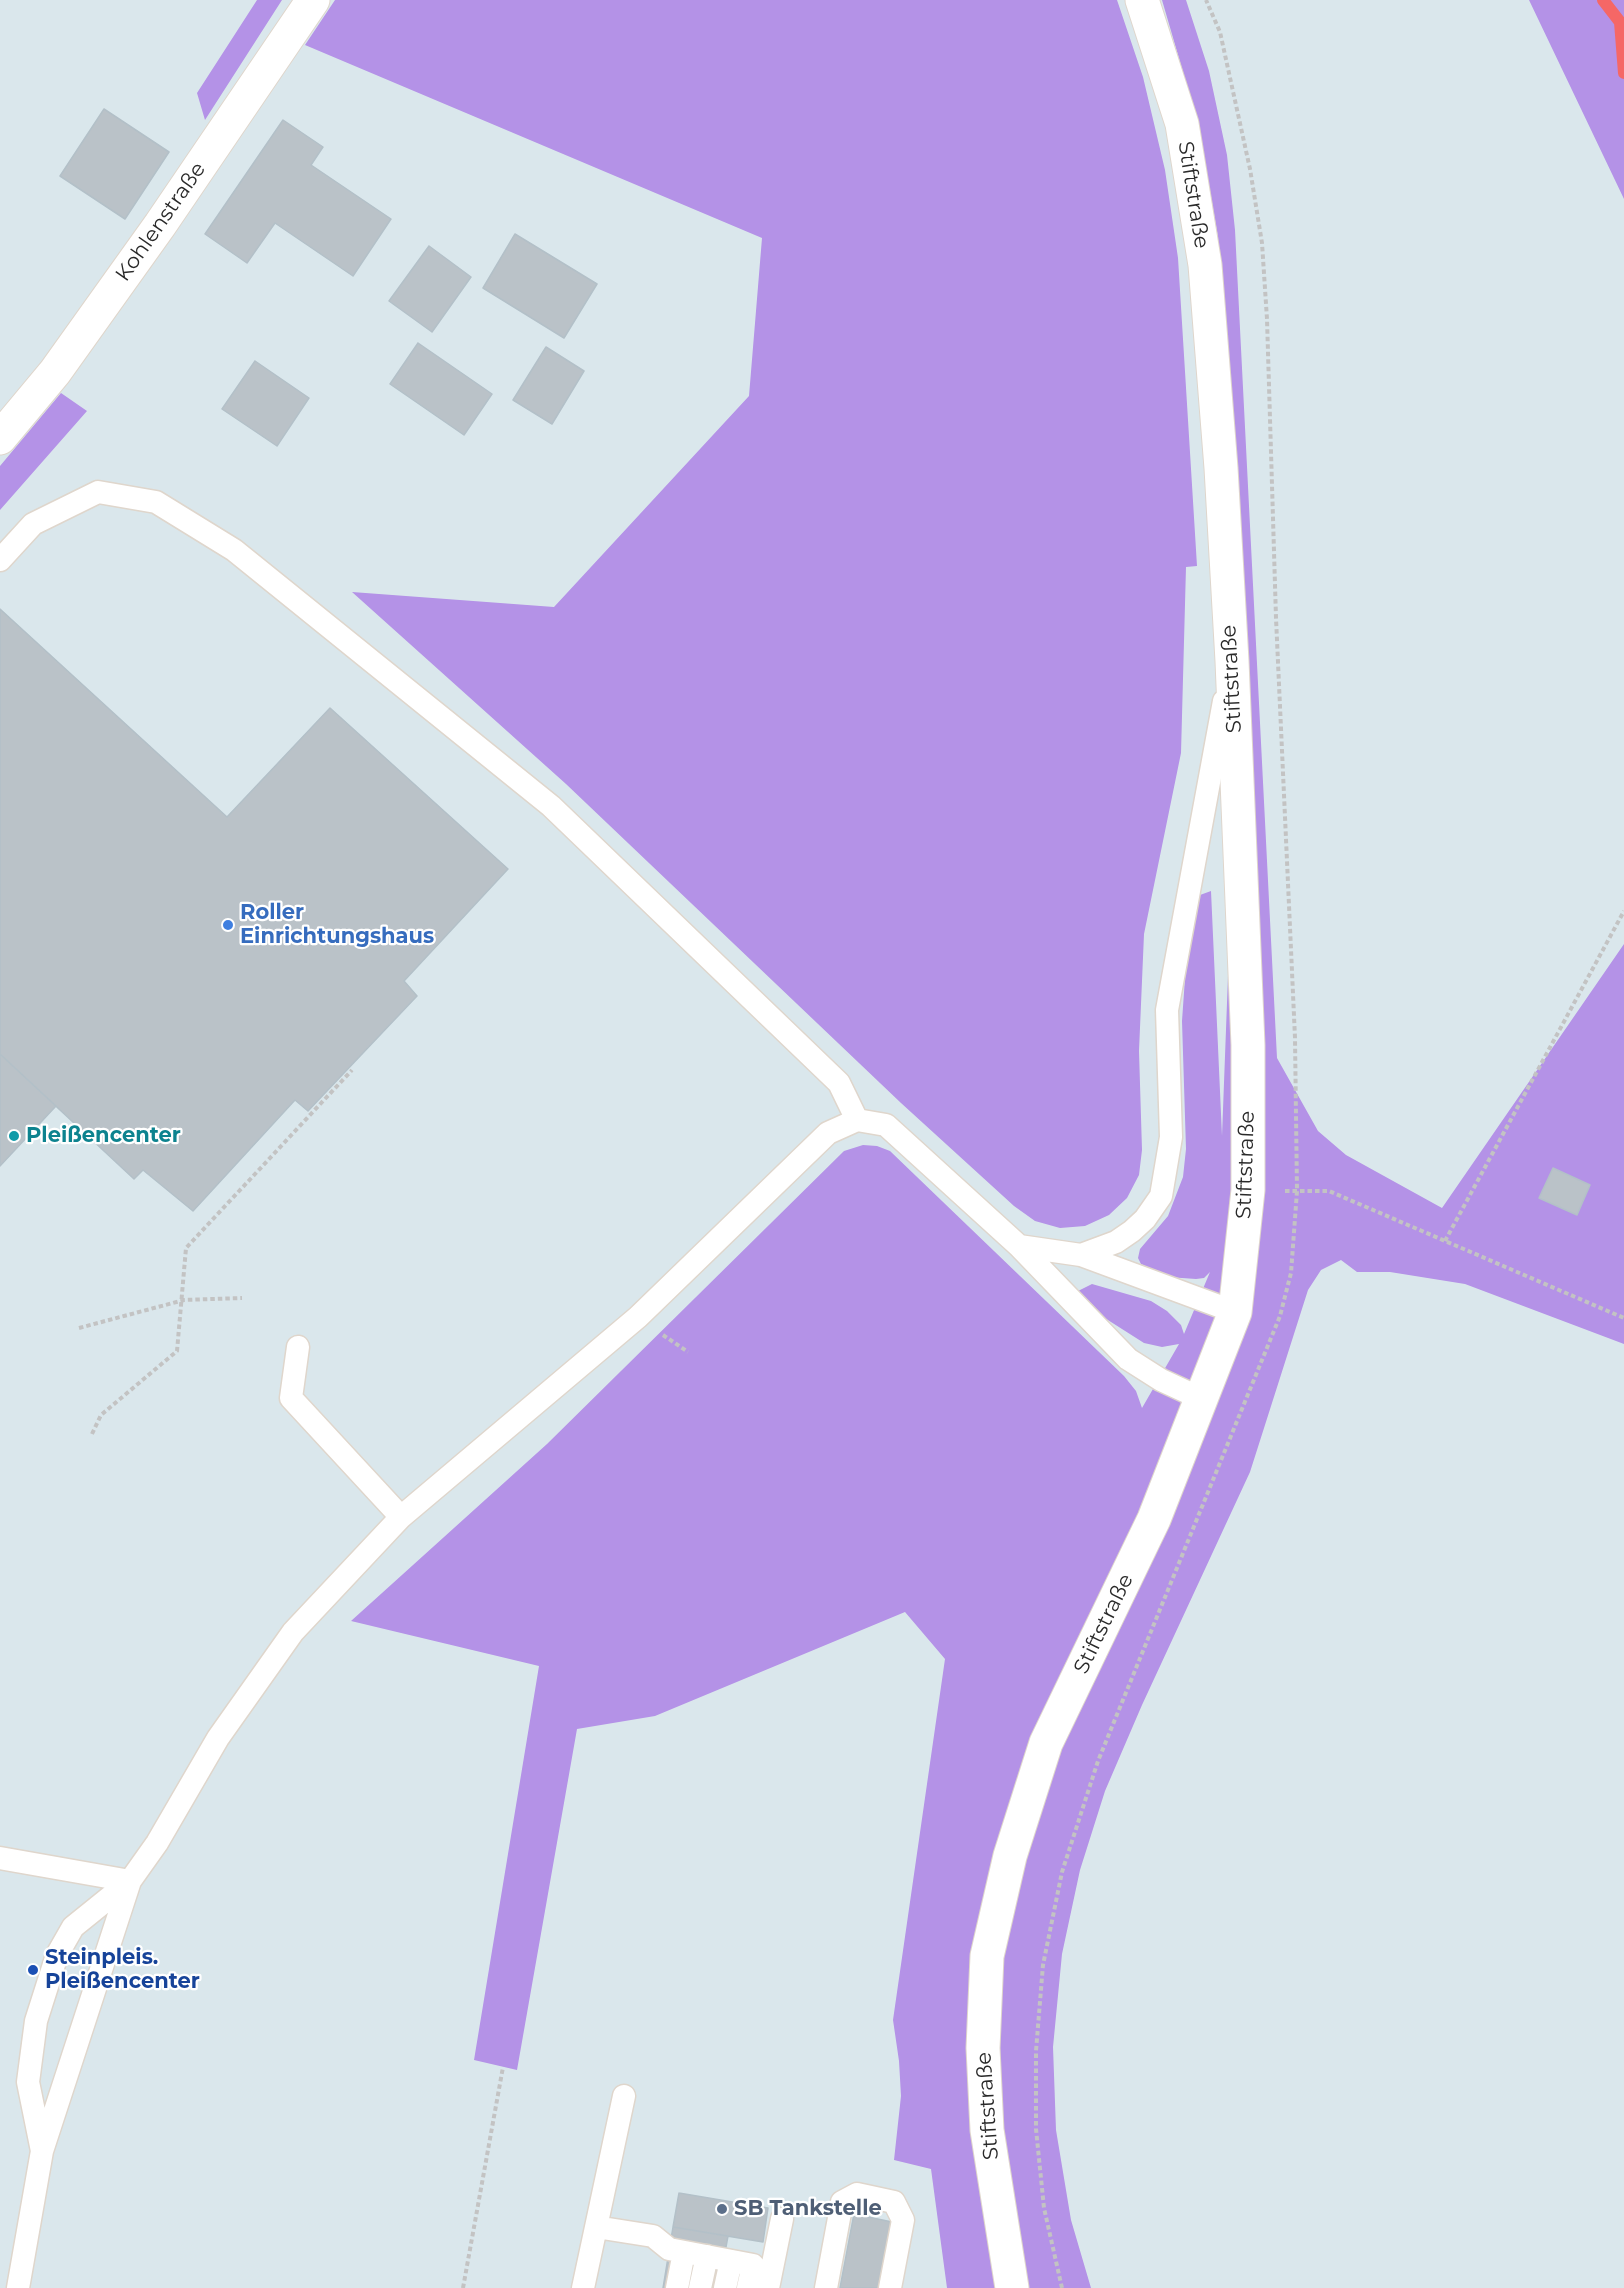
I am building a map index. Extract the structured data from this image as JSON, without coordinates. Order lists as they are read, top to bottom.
{
  "streets": {
    "main road": ["Stiftstraße", "Kohlenstraße"]
  },
  "places": [
    "Roller Einrichtungshaus",
    "Pleißencenter",
    "Steinpleis. Pleißencenter",
    "SB Tankstelle"
  ]
}
